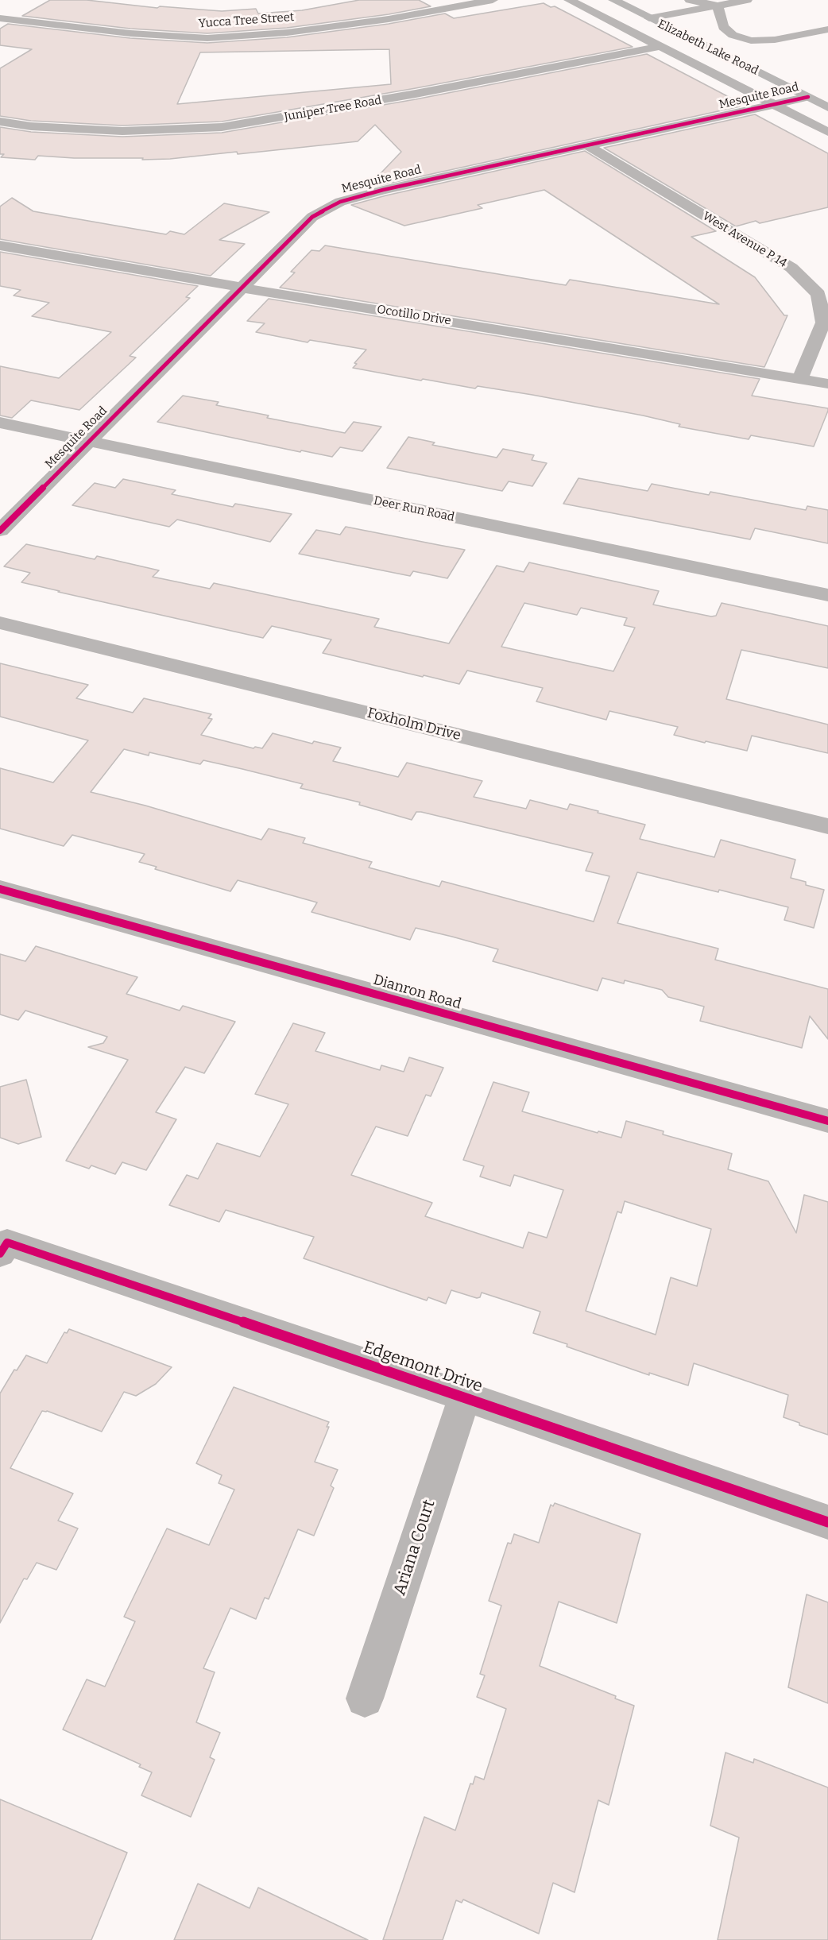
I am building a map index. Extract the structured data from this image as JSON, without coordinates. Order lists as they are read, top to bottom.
{
  "streets": {
    "main road": ["Elizabeth Lake Road"],
    "street": [
      "Yucca Tree Street",
      "Mesquite Road",
      "Juniper Tree Road",
      "West Avenue P 14",
      "Ocotillo Drive",
      "Deer Run Road",
      "Foxholm Drive",
      "Dianron Road",
      "Edgemont Drive",
      "Ariana Court"
    ]
  },
  "crossings": [
    ["Elizabeth Lake Road", "Mesquite Road"],
    ["Mesquite Road", "West Avenue P 14"],
    ["Mesquite Road", "Ocotillo Drive"],
    ["Mesquite Road", "Deer Run Road"],
    ["West Avenue P 14", "Ocotillo Drive"],
    ["Edgemont Drive", "Ariana Court"]
  ]
}
